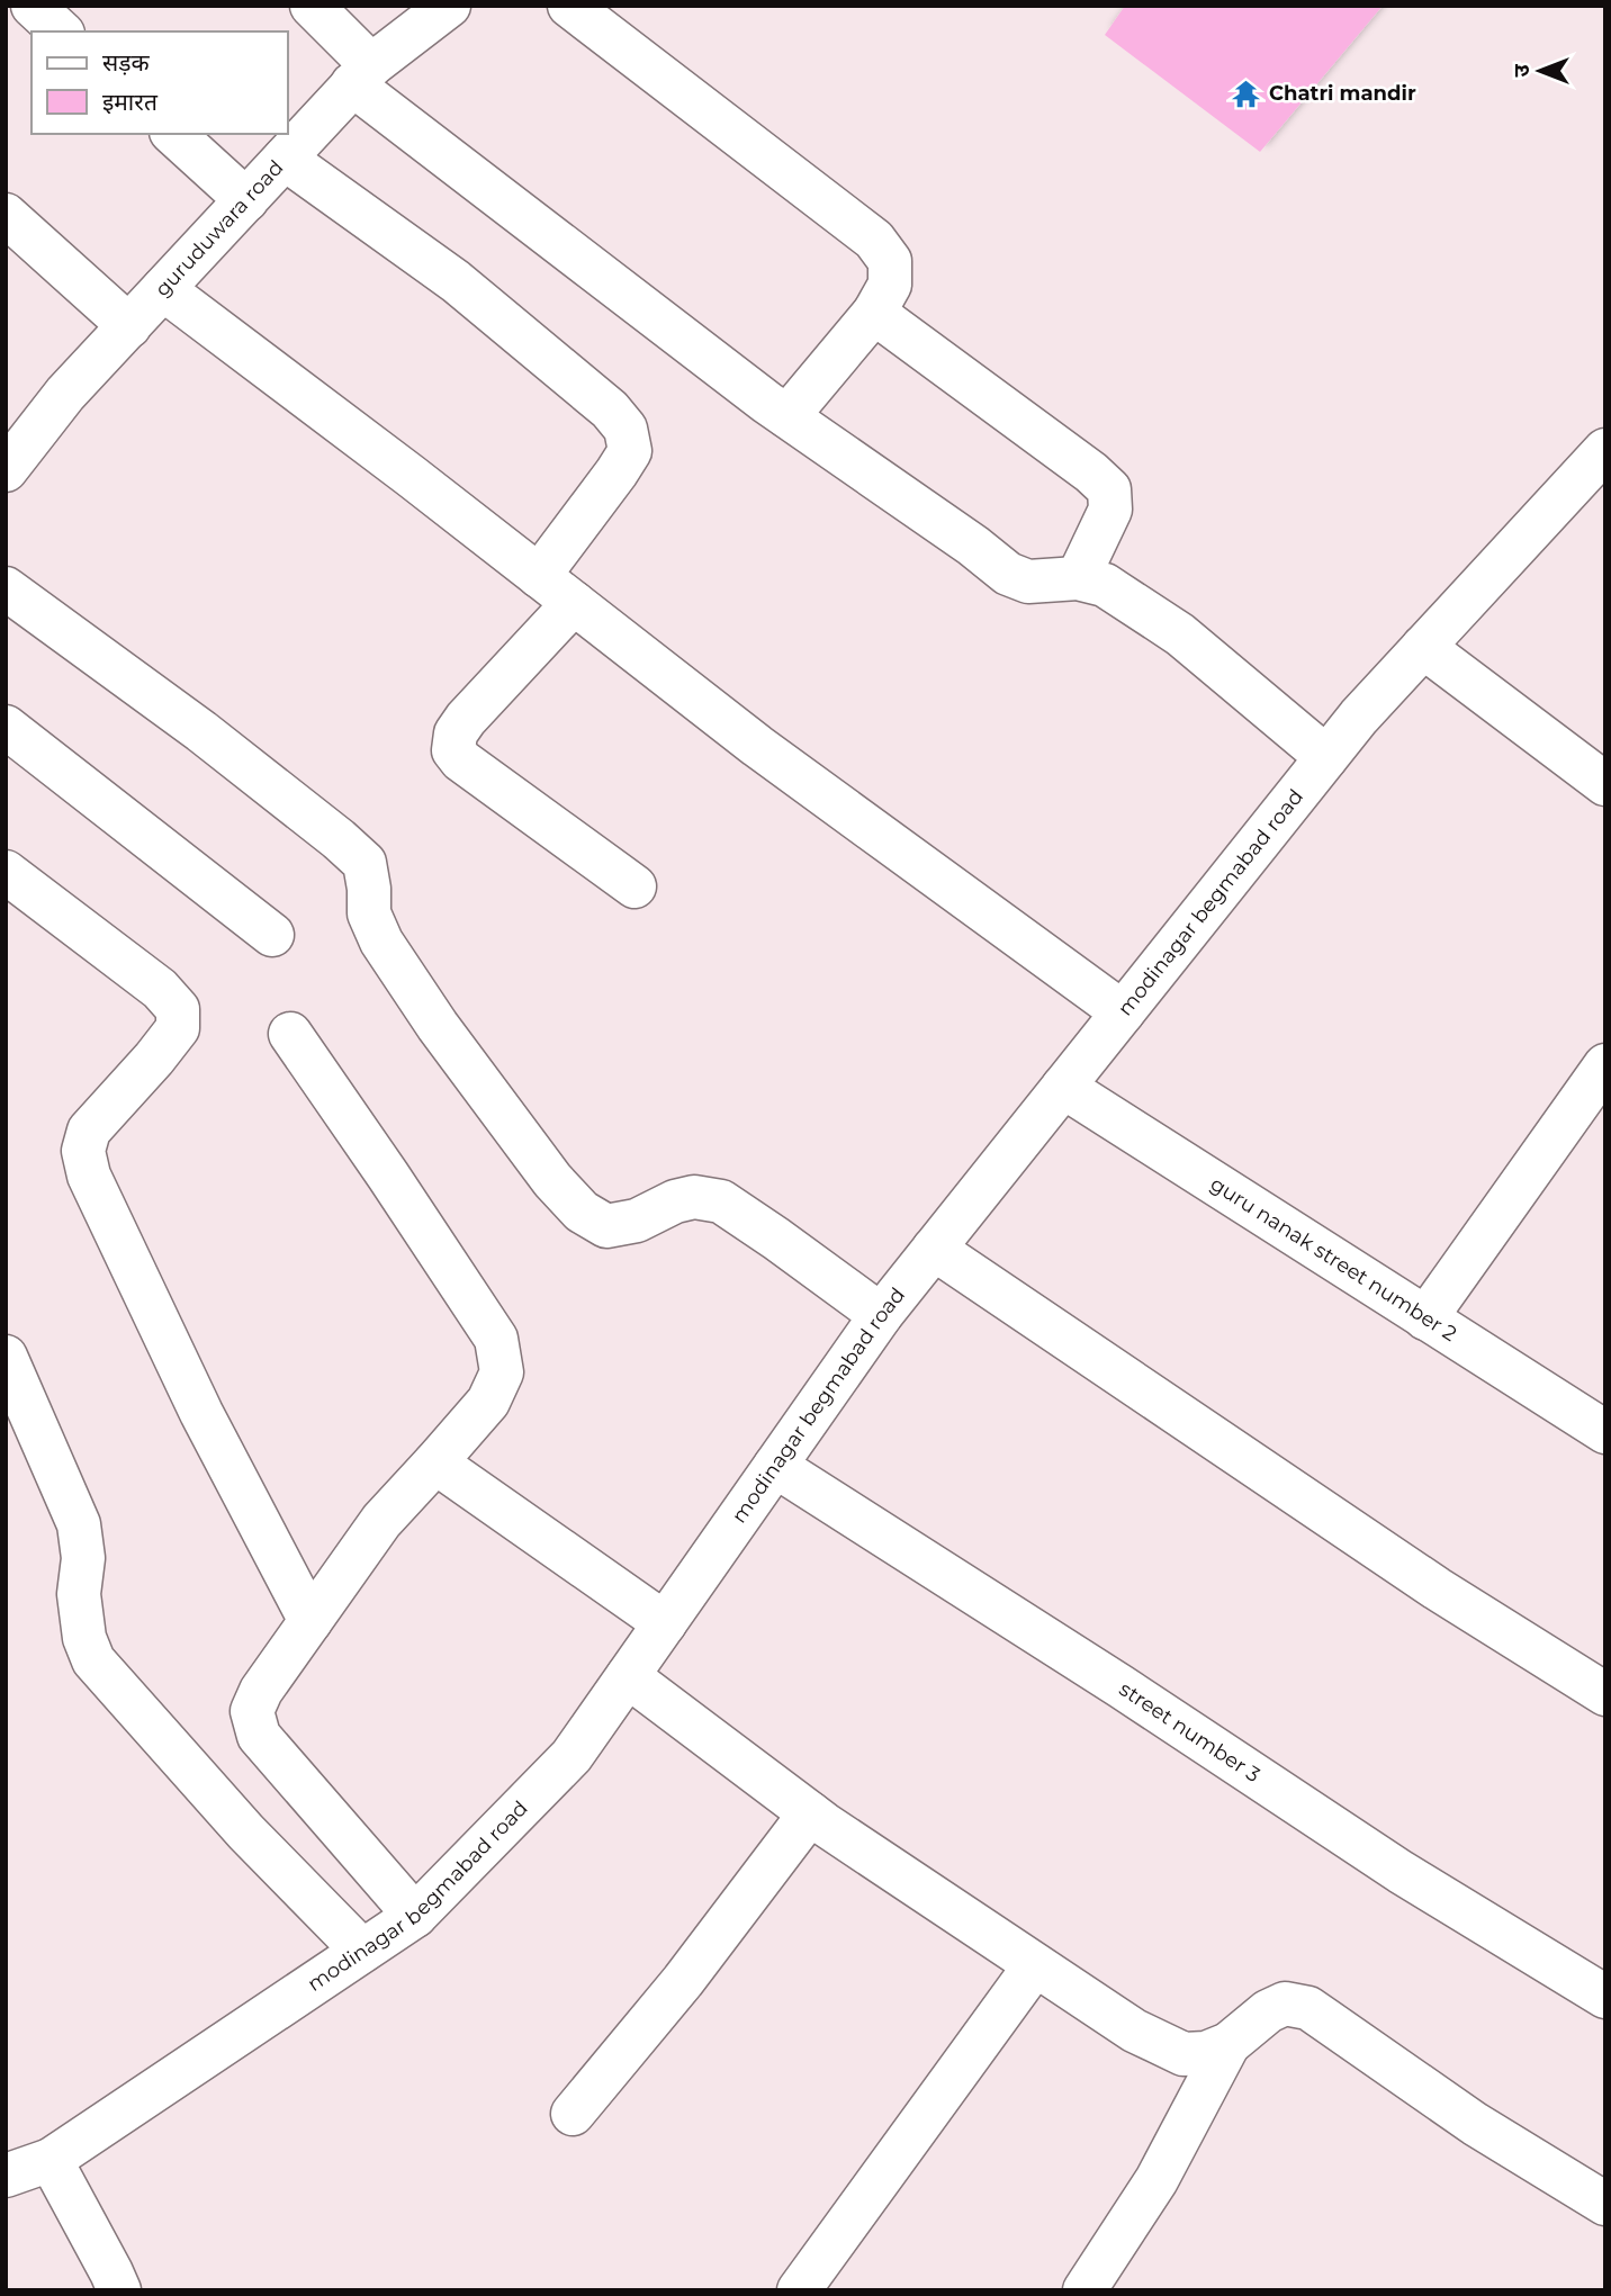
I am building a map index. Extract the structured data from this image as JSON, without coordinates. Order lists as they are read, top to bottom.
{
  "streets": {
    "street": [
      "guruduwara road",
      "modinagar begmabad road",
      "guru nanak street number 2",
      "street number 3"
    ]
  },
  "crossings": [
    ["modinagar begmabad road", "guru nanak street number 2"],
    ["modinagar begmabad road", "street number 3"]
  ],
  "places": {
    "temple": ["Chatri mandir"]
  },
  "legend": ["सड़क", "इमारत"],
  "north": "left"
}
